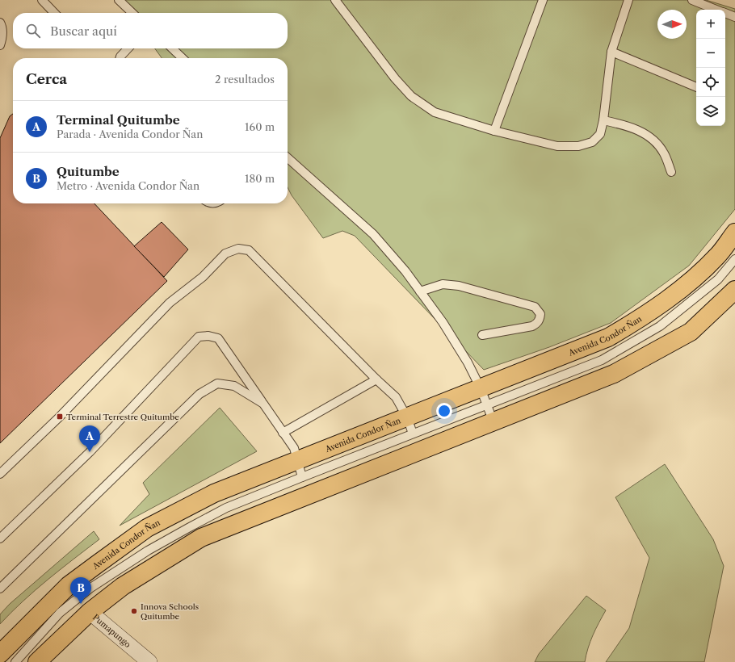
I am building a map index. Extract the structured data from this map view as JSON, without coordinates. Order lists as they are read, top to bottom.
{
  "streets": {
    "main road": ["Avenida Condor Ñan"],
    "street": ["Pumapungo"]
  },
  "places": {
    "transit": ["Terminal Terrestre Quitumbe"],
    "other": ["Innova Schools Quitumbe"]
  },
  "north": "right",
  "page": {
    "map_buttons": ["+", "−"],
    "search": "Buscar aquí",
    "heading": ["Cerca", "2 resultados"],
    "list": [
      {
        "mark": "A",
        "name": "Terminal Quitumbe",
        "note": "Parada · Avenida Condor Ñan",
        "value": "160 m"
      },
      {
        "mark": "B",
        "name": "Quitumbe",
        "note": "Metro · Avenida Condor Ñan",
        "value": "180 m"
      }
    ],
    "pins": ["A", "B"]
  }
}
